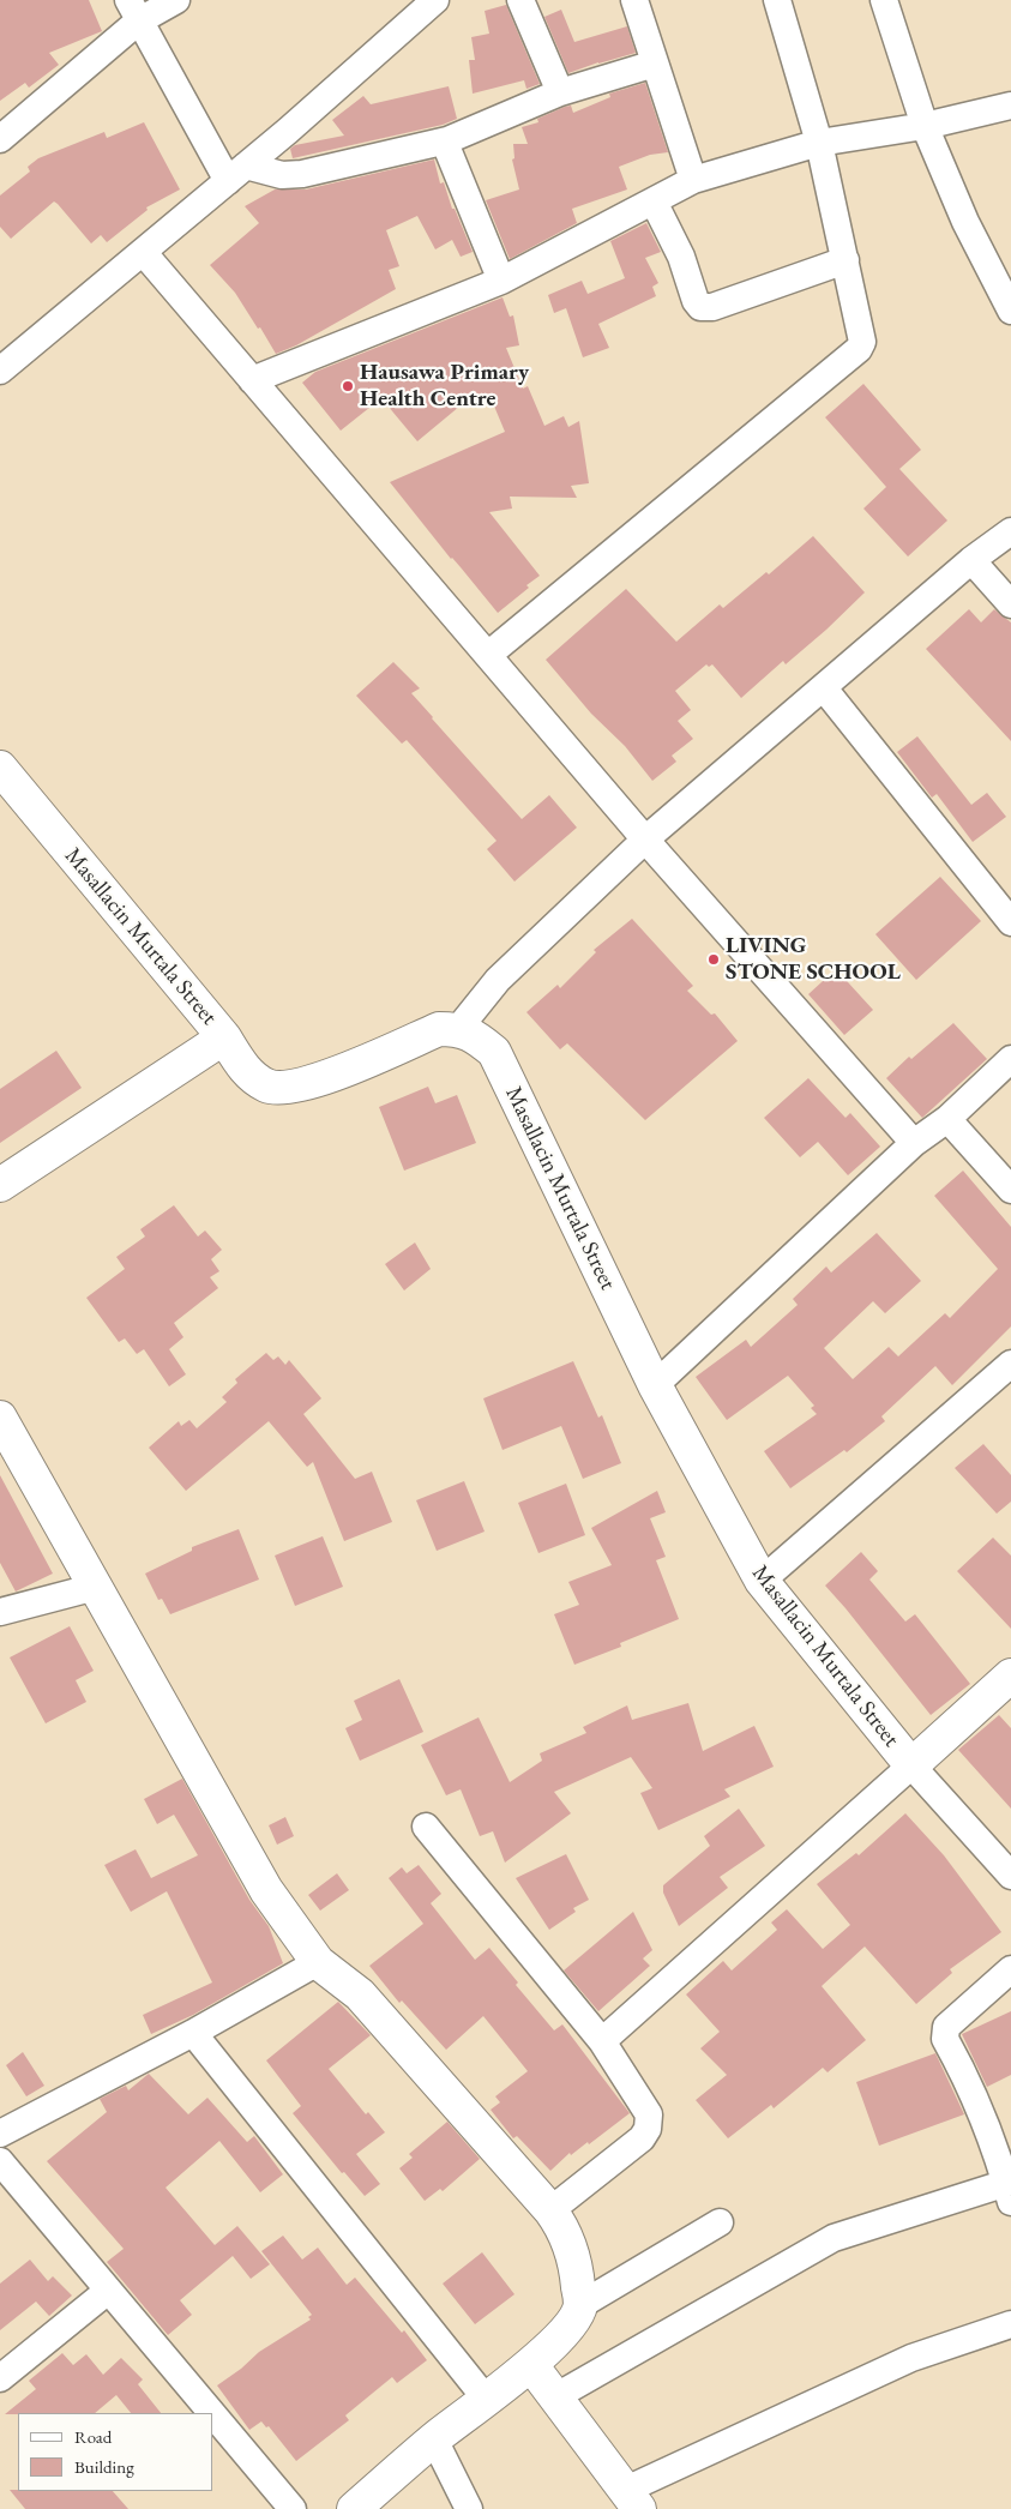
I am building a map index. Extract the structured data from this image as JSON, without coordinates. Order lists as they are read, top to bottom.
{
  "streets": {
    "street": ["Masallacin Murtala Street"]
  },
  "places": ["Hausawa Primary Health Centre", "LIVING STONE SCHOOL"],
  "legend": ["Road", "Building"]
}
